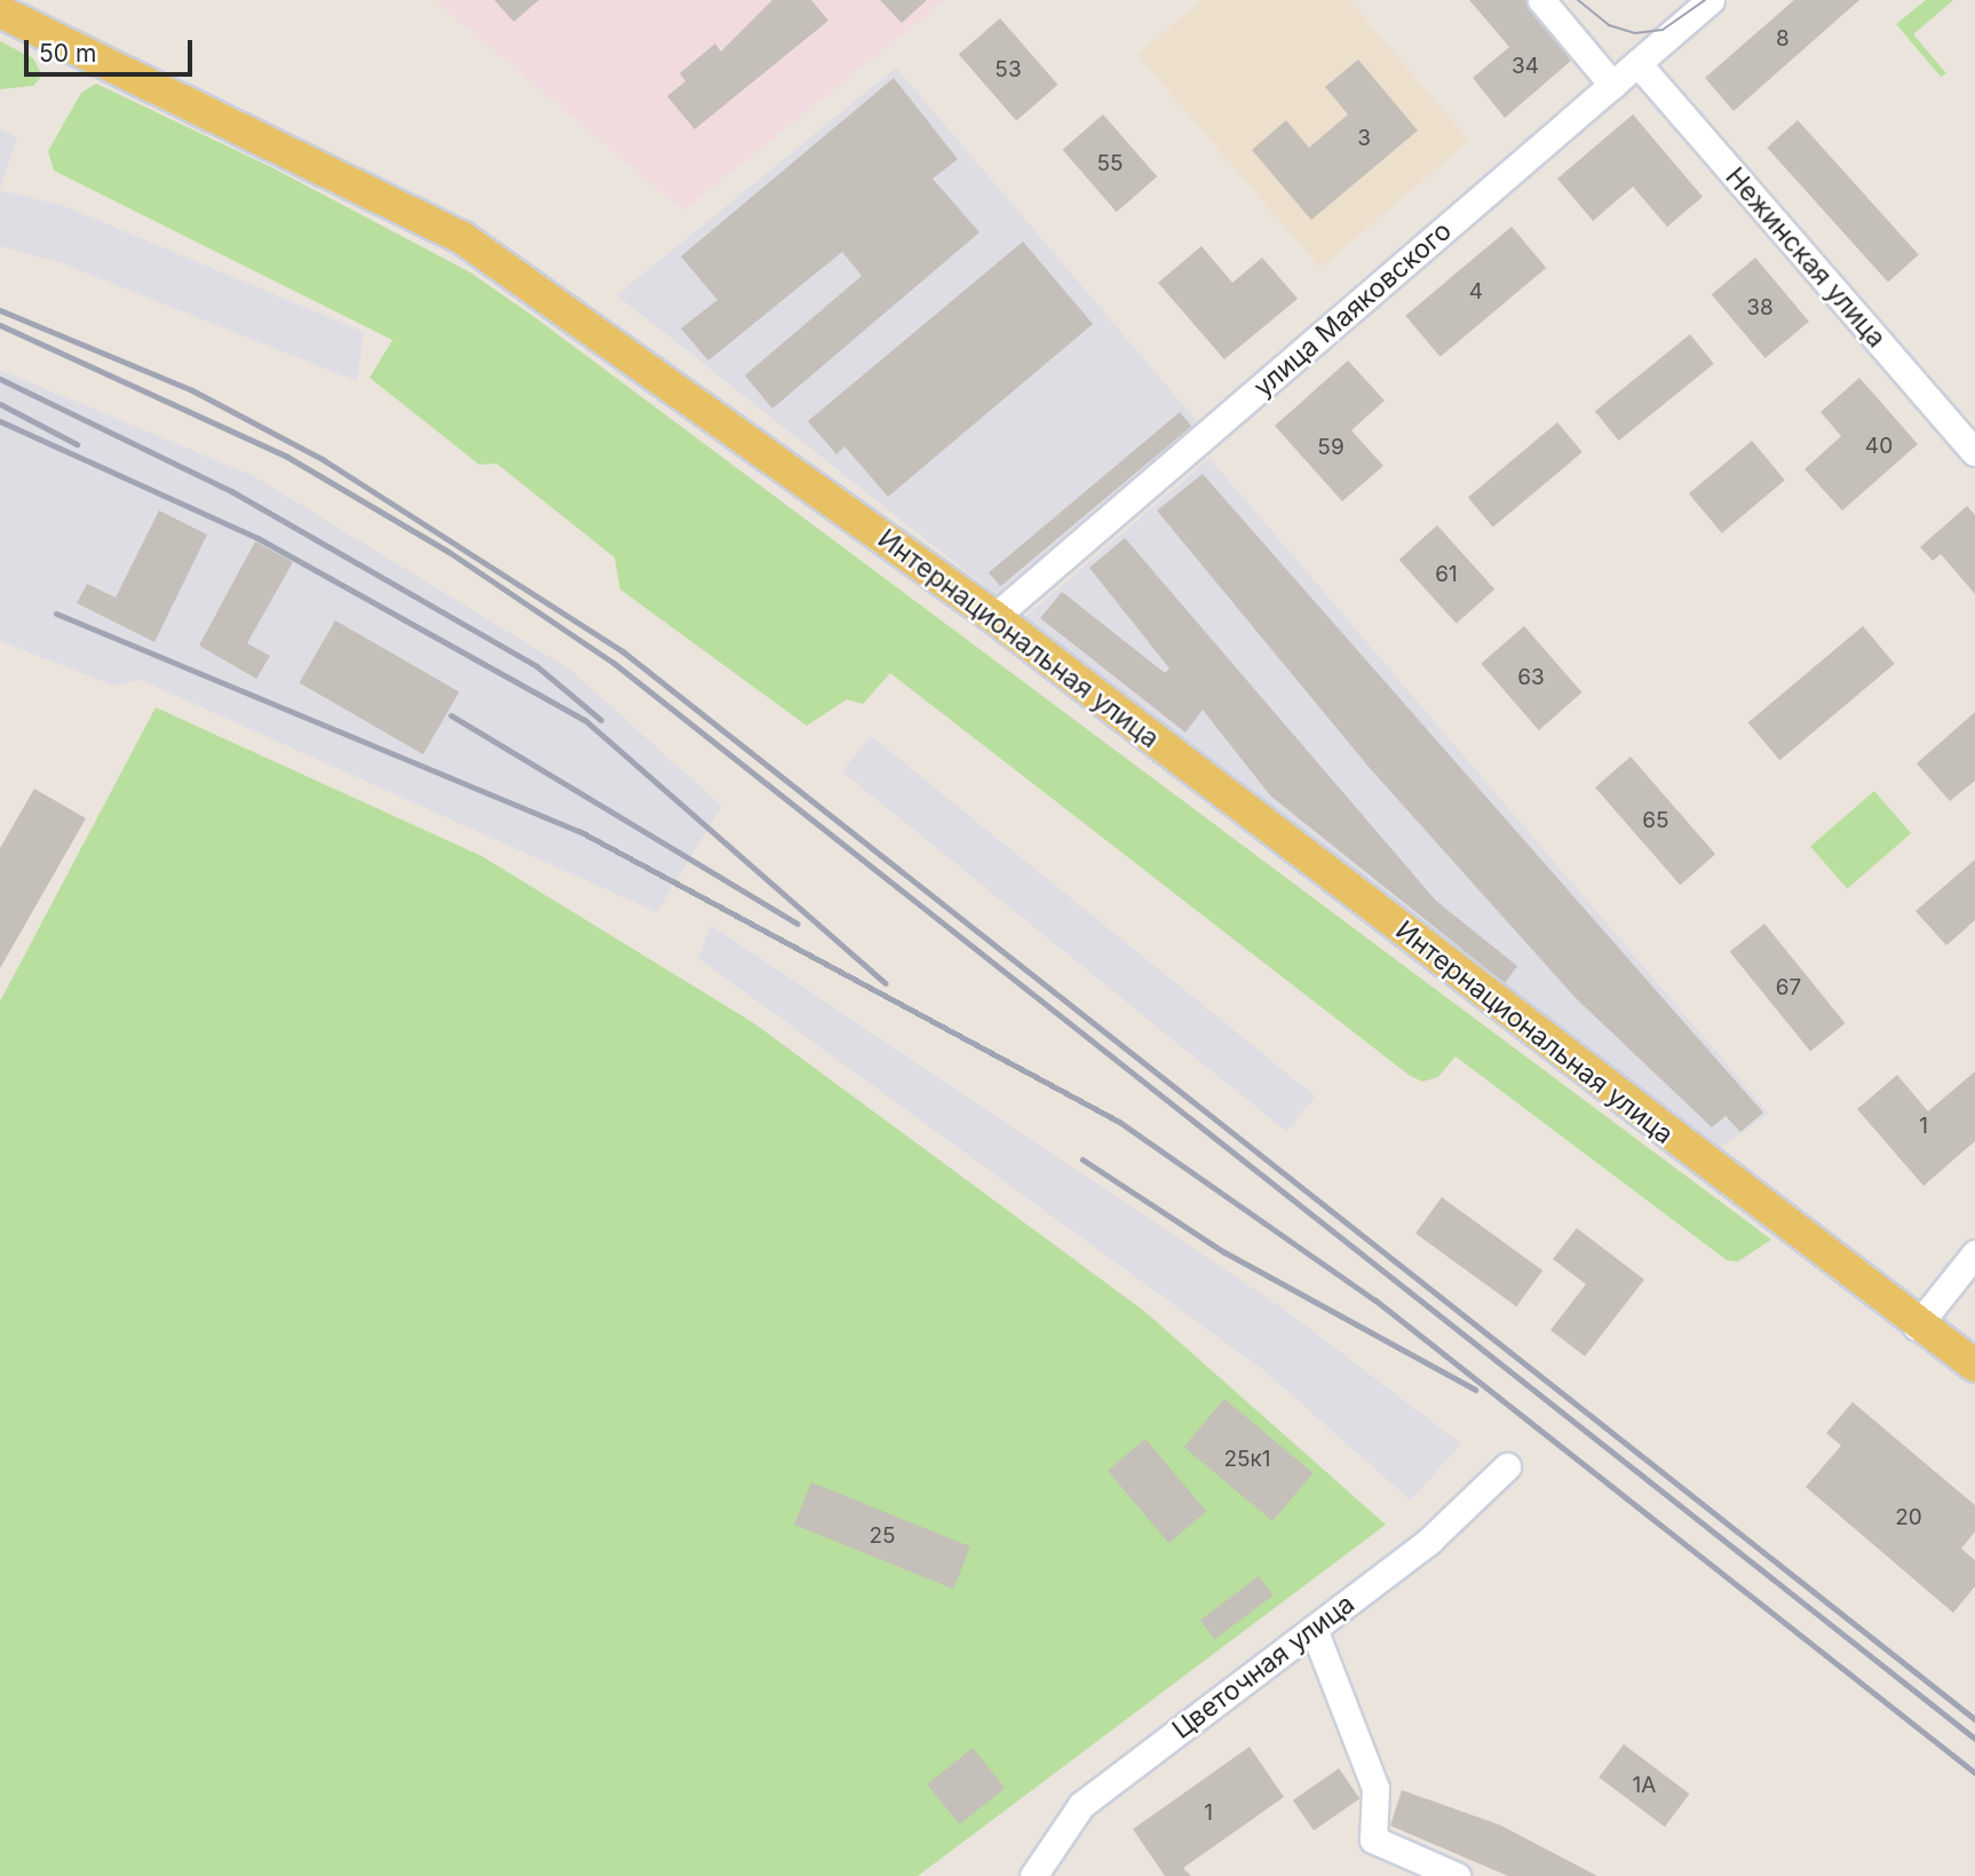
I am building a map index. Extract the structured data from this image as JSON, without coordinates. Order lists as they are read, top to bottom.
{
  "streets": {
    "main road": ["Интернациональная улица"],
    "street": ["Нежинская улица", "улица Маяковского", "Цветочная улица"]
  },
  "crossings": [
    ["Нежинская улица", "улица Маяковского"],
    ["улица Маяковского", "Интернациональная улица"]
  ],
  "house_numbers": [
    "8",
    "34",
    "53",
    "3",
    "55",
    "4",
    "38",
    "40",
    "59",
    "61",
    "63",
    "65",
    "67",
    "1",
    "25к1",
    "20",
    "25",
    "1А",
    "1"
  ],
  "scale_bar": "50 m"
}
